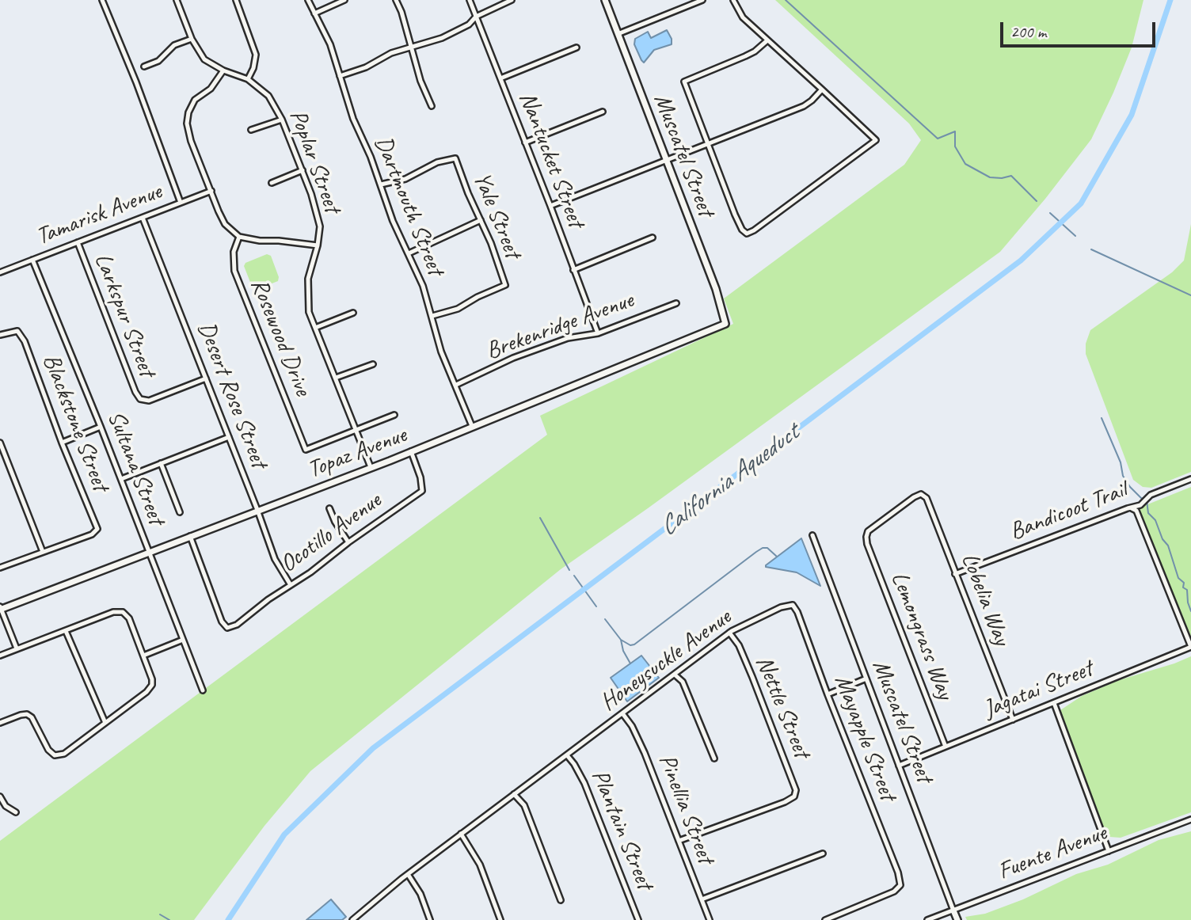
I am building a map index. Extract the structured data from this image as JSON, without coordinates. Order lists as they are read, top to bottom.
{
  "streets": {
    "street": [
      "Muscatel Street",
      "Nantucket Street",
      "Poplar Street",
      "Dartmouth Street",
      "Tamarisk Avenue",
      "Yale Street",
      "Larkspur Street",
      "Brekenridge Avenue",
      "Rosewood Drive",
      "Desert Rose Street",
      "Blackstone Street",
      "Topaz Avenue",
      "Sultana Street",
      "Bandicoot Trail",
      "Ocotillo Avenue",
      "Lobelia Way",
      "Lemongrass Way",
      "Honeysuckle Avenue",
      "Jagatai Street",
      "Nettle Street",
      "Mayapple Street",
      "Pinellia Street",
      "Plantain Street",
      "Fuente Avenue"
    ]
  },
  "crossings": [
    ["Muscatel Street", "Topaz Avenue"],
    ["Muscatel Street", "Jagatai Street"],
    ["Muscatel Street", "Fuente Avenue"],
    ["Nantucket Street", "Brekenridge Avenue"],
    ["Poplar Street", "Rosewood Drive"],
    ["Poplar Street", "Topaz Avenue"],
    ["Dartmouth Street", "Yale Street"],
    ["Dartmouth Street", "Brekenridge Avenue"],
    ["Dartmouth Street", "Topaz Avenue"],
    ["Tamarisk Avenue", "Larkspur Street"],
    ["Tamarisk Avenue", "Desert Rose Street"],
    ["Tamarisk Avenue", "Sultana Street"],
    ["Larkspur Street", "Desert Rose Street"],
    ["Desert Rose Street", "Topaz Avenue"],
    ["Desert Rose Street", "Ocotillo Avenue"],
    ["Topaz Avenue", "Sultana Street"],
    ["Topaz Avenue", "Ocotillo Avenue"],
    ["Bandicoot Trail", "Lobelia Way"],
    ["Lobelia Way", "Lemongrass Way"],
    ["Lobelia Way", "Jagatai Street"],
    ["Lemongrass Way", "Jagatai Street"],
    ["Honeysuckle Avenue", "Nettle Street"],
    ["Honeysuckle Avenue", "Mayapple Street"],
    ["Honeysuckle Avenue", "Pinellia Street"],
    ["Honeysuckle Avenue", "Plantain Street"],
    ["Nettle Street", "Pinellia Street"]
  ],
  "water": ["California Aqueduct"],
  "scale_bar": "200 m"
}
